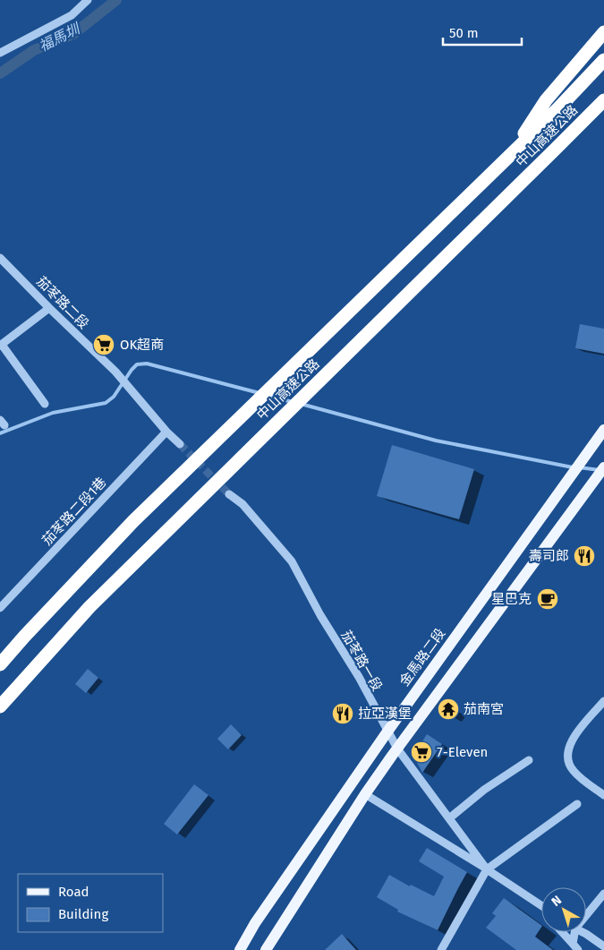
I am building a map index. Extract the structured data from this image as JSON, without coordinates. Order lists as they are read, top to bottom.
{
  "streets": {
    "highway": ["中山高速公路"],
    "main road": ["金馬路二段"],
    "street": ["茄苳路二段", "茄苳路二段1巷", "茄苳路一段"]
  },
  "crossings": [
    ["茄苳路二段", "茄苳路二段1巷"],
    ["金馬路二段", "茄苳路一段"]
  ],
  "water": ["福馬圳"],
  "places": {
    "supermarket": ["OK超商", "7-Eleven"],
    "restaurant": ["壽司郎", "拉亞漢堡"],
    "cafe": ["星巴克"],
    "temple": ["茄南宮"]
  },
  "legend": ["Road", "Building"],
  "scale_bar": "50 m",
  "north": "top left"
}
